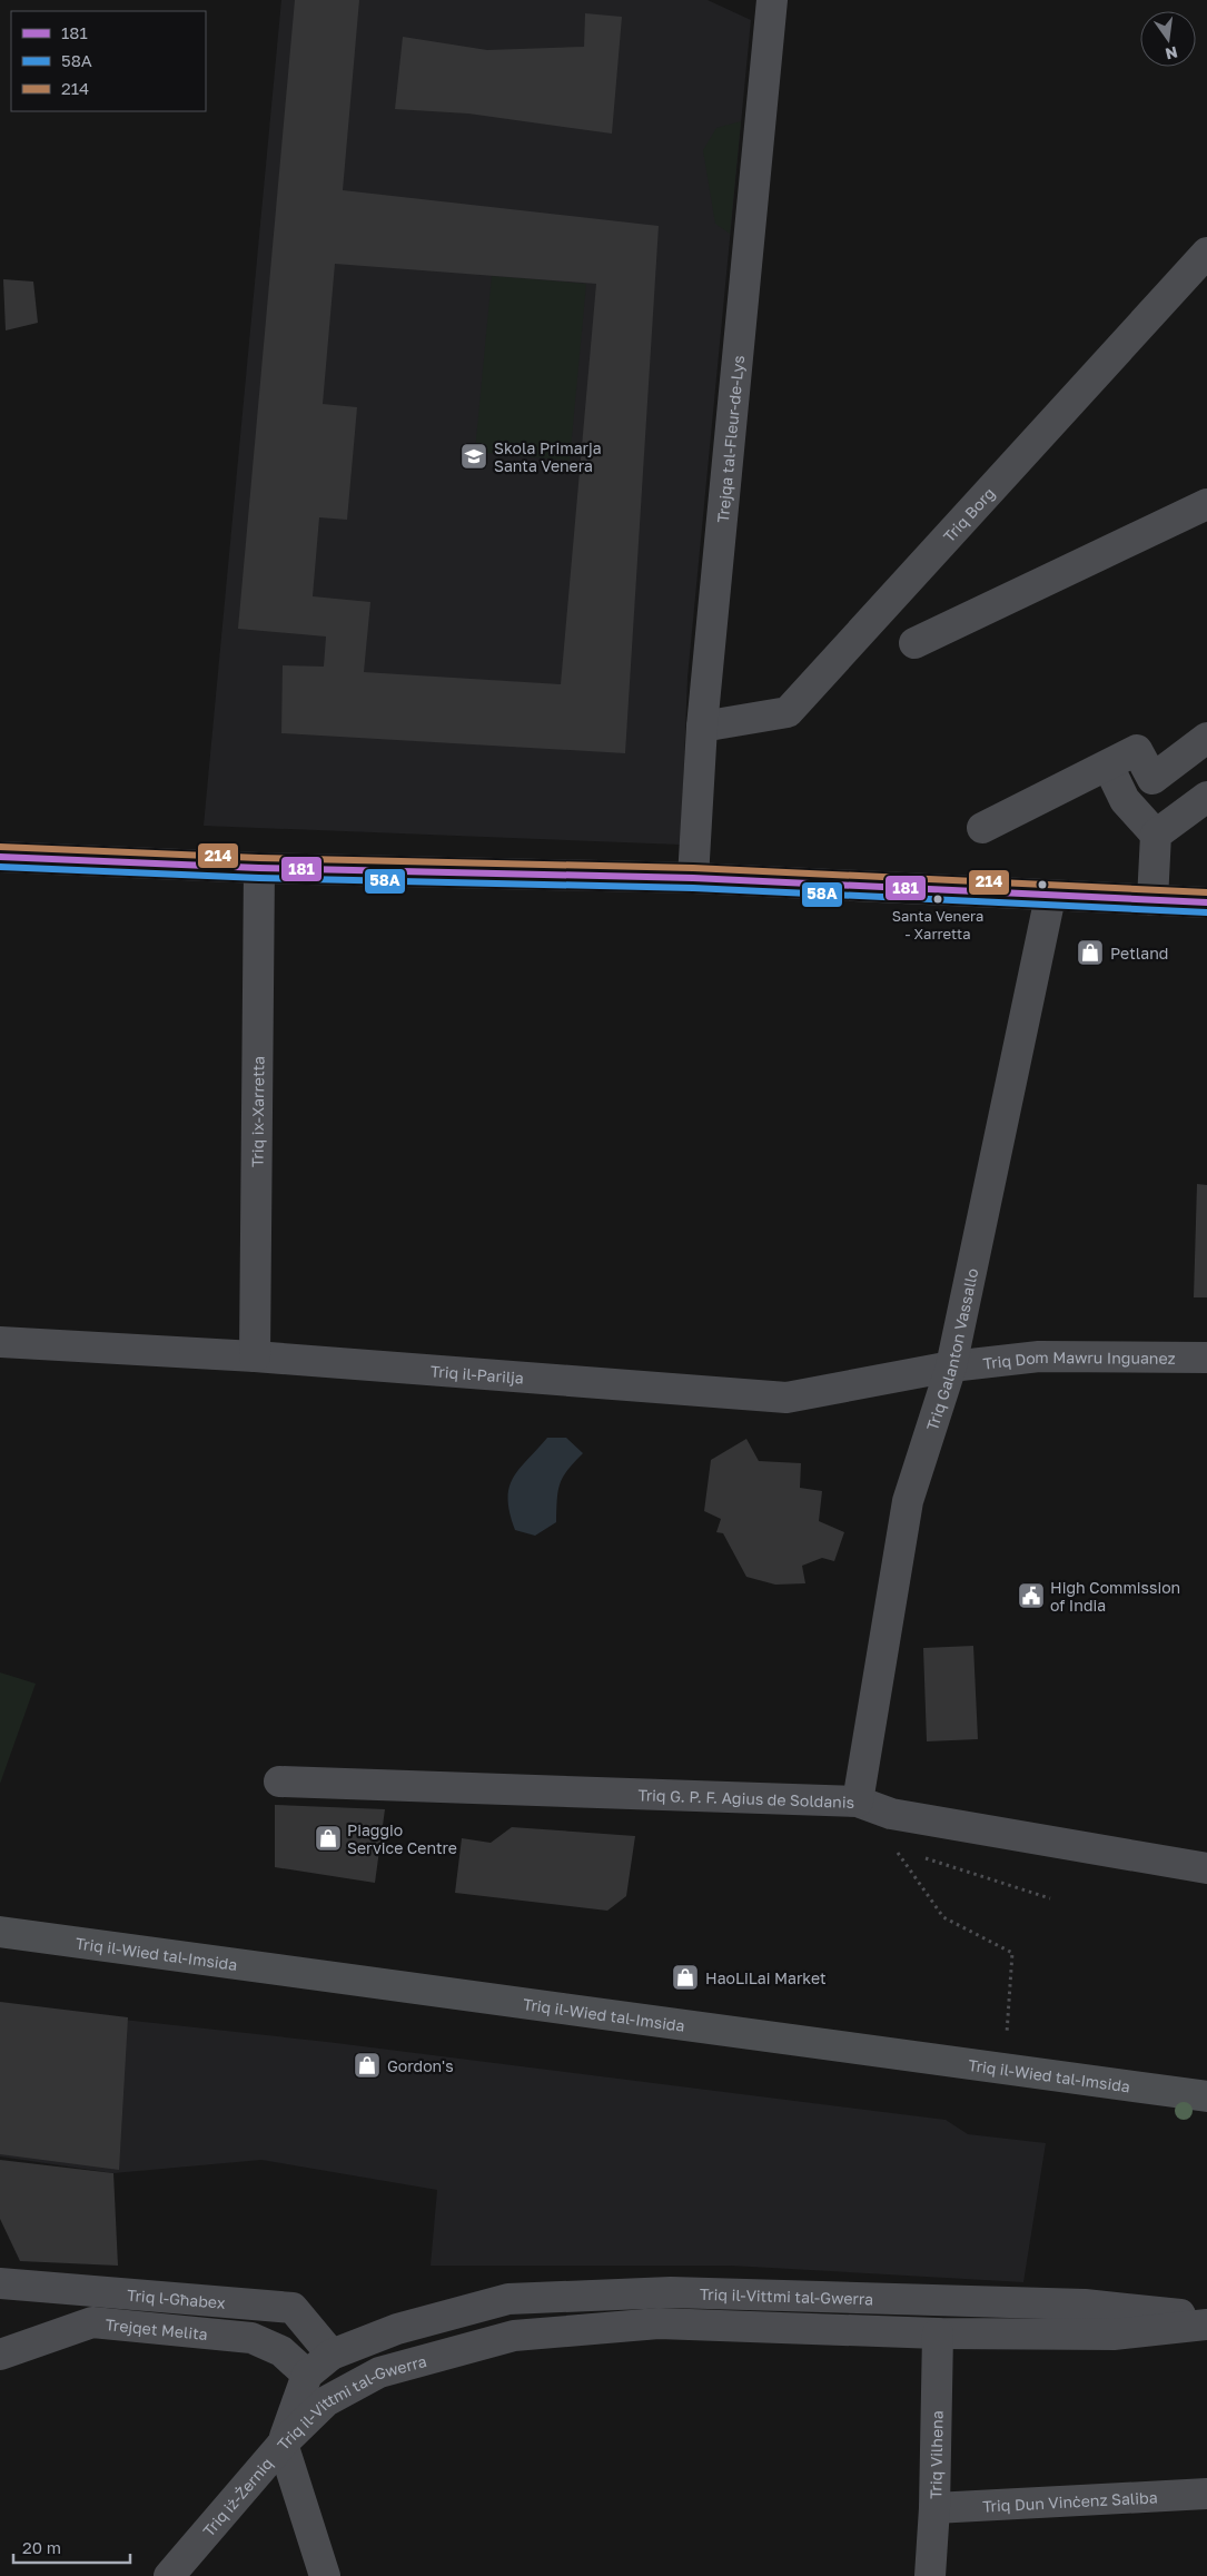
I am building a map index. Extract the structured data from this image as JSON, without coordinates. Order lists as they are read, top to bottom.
{
  "streets": {
    "main road": ["Triq il-Wied tal-Imsida"],
    "street": [
      "Trejqa tal-Fleur-de-Lys",
      "Triq Borg",
      "Triq ix-Xarretta",
      "Triq Galanton Vassallo",
      "Triq Dom Mawru Inguanez",
      "Triq il-Parilja",
      "Triq G. P. F. Agius de Soldanis",
      "Triq il-Vittmi tal-Gwerra",
      "Triq l-Għabex",
      "Trejqet Melita",
      "Triq Vilhena",
      "Triq iż-Żerniq",
      "Triq Dun Vinċenz Saliba"
    ]
  },
  "crossings": [
    ["Trejqa tal-Fleur-de-Lys", "Triq Borg"],
    ["Triq ix-Xarretta", "Triq il-Parilja"],
    ["Triq Galanton Vassallo", "Triq Dom Mawru Inguanez"],
    ["Triq Galanton Vassallo", "Triq il-Parilja"],
    ["Triq Galanton Vassallo", "Triq G. P. F. Agius de Soldanis"],
    ["Triq Dom Mawru Inguanez", "Triq il-Parilja"],
    ["Triq il-Vittmi tal-Gwerra", "Triq l-Għabex"],
    ["Triq il-Vittmi tal-Gwerra", "Trejqet Melita"],
    ["Triq il-Vittmi tal-Gwerra", "Triq Vilhena"],
    ["Triq il-Vittmi tal-Gwerra", "Triq iż-Żerniq"],
    ["Triq Vilhena", "Triq Dun Vinċenz Saliba"]
  ],
  "places": {
    "school or university": ["Skola Primarja Santa Venera"],
    "other": ["Santa Venera - Xarretta"],
    "shop": [
      "Petland",
      "Piaggio Service Centre",
      "HaoLiLai Market",
      "Gordon's"
    ],
    "public building": ["High Commission of India"]
  },
  "lines": ["transit line 214", "transit line 181", "transit line 58A"],
  "legend": ["181", "58A", "214"],
  "scale_bar": "20 m",
  "north": "bottom"
}
